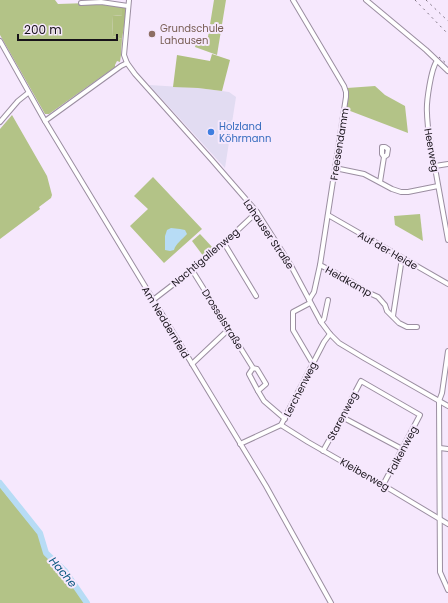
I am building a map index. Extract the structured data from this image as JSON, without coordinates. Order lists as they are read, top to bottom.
{
  "streets": {
    "street": [
      "Freesendamm",
      "Heerweg",
      "Lahauser Straße",
      "Auf der Heide",
      "Nachtigallenweg",
      "Heidkamp",
      "Drosselstraße",
      "Am Neddernfeld",
      "Lerchenweg",
      "Starenweg",
      "Falkenweg",
      "Kleiberweg"
    ]
  },
  "crossings": [
    ["Freesendamm", "Lahauser Straße"],
    ["Freesendamm", "Auf der Heide"],
    ["Freesendamm", "Heidkamp"],
    ["Lahauser Straße", "Nachtigallenweg"],
    ["Lahauser Straße", "Lerchenweg"],
    ["Nachtigallenweg", "Drosselstraße"],
    ["Nachtigallenweg", "Am Neddernfeld"],
    ["Drosselstraße", "Lerchenweg"],
    ["Am Neddernfeld", "Lerchenweg"],
    ["Lerchenweg", "Kleiberweg"],
    ["Starenweg", "Falkenweg"],
    ["Starenweg", "Kleiberweg"],
    ["Falkenweg", "Kleiberweg"]
  ],
  "water": ["Hache"],
  "places": ["Grundschule Lahausen", "Holzland Köhrmann"],
  "scale_bar": "200 m"
}
